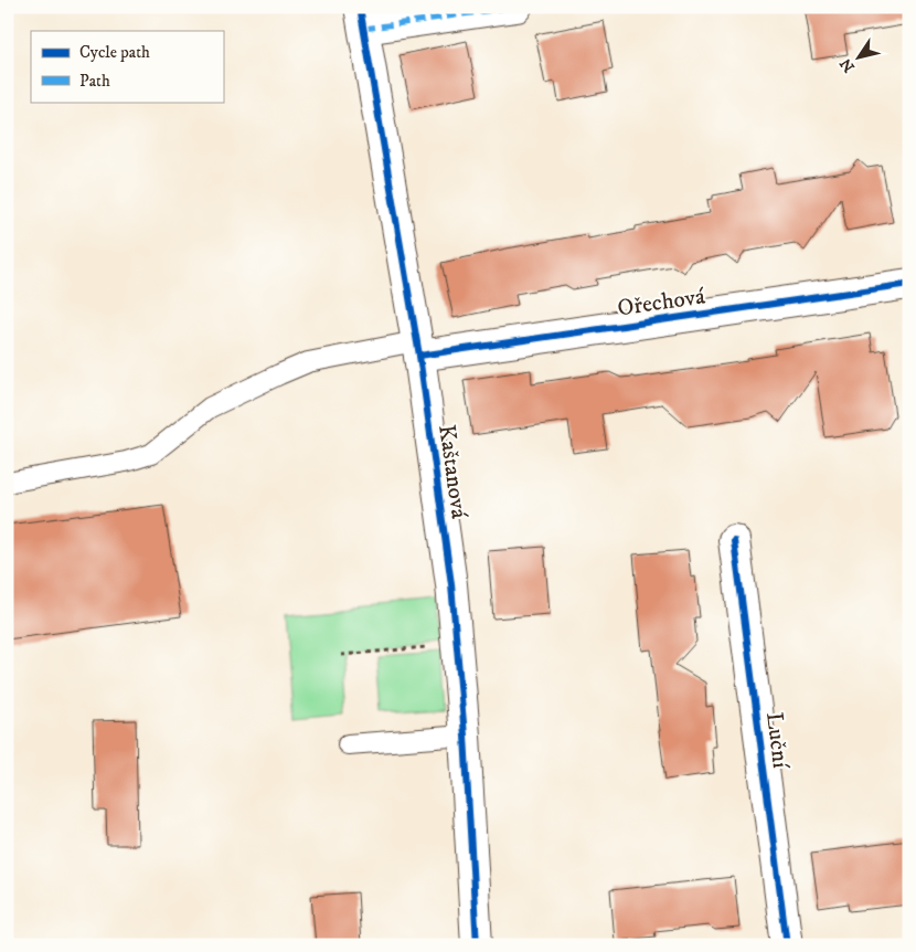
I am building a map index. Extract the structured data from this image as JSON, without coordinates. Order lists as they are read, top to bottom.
{
  "streets": {
    "street": ["Ořechová", "Kaštanová", "Luční"]
  },
  "crossings": [
    ["Ořechová", "Kaštanová"]
  ],
  "legend": ["Cycle path", "Path"],
  "north": "bottom left"
}
